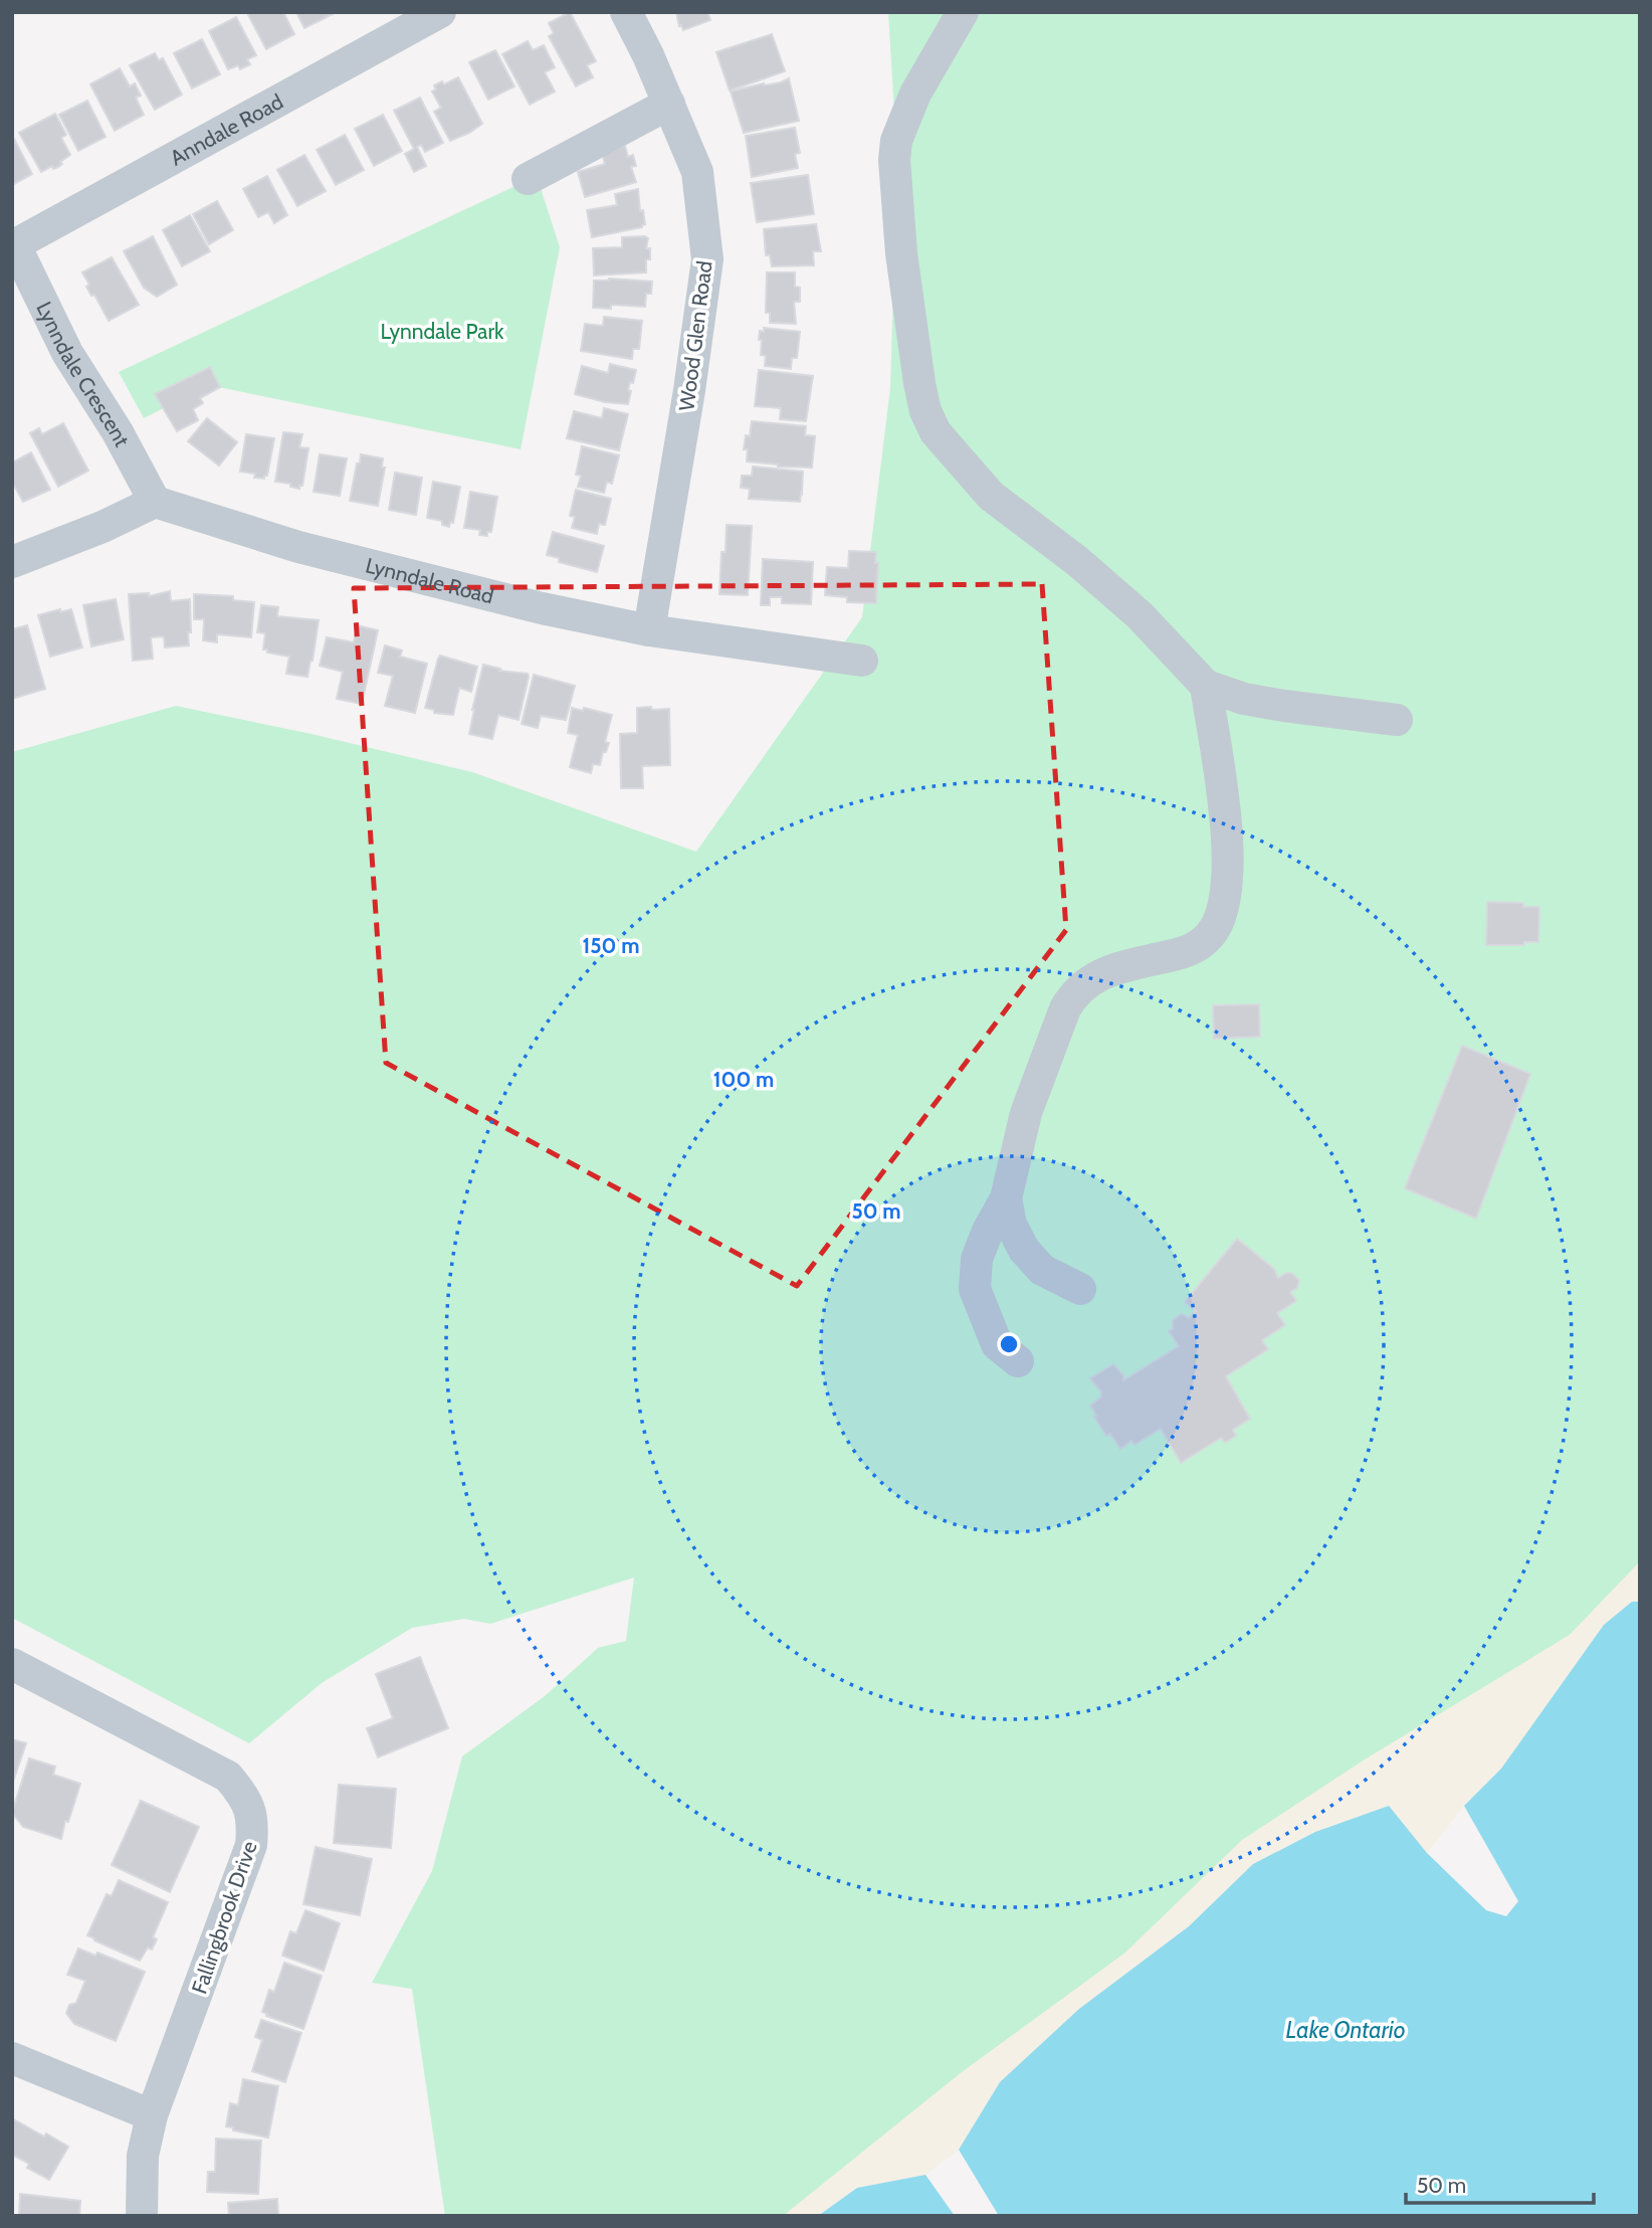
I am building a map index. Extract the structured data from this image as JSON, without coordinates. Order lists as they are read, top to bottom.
{
  "streets": {
    "street": [
      "Anndale Road",
      "Wood Glen Road",
      "Lynndale Crescent",
      "Lynndale Road",
      "Fallingbrook Drive"
    ]
  },
  "crossings": [
    ["Anndale Road", "Lynndale Crescent"],
    ["Wood Glen Road", "Lynndale Road"],
    ["Lynndale Crescent", "Lynndale Road"]
  ],
  "water": ["Lake Ontario"],
  "parks": ["Lynndale Park"],
  "scale_bar": "50 m",
  "rings": ["150 m", "100 m", "50 m"]
}
